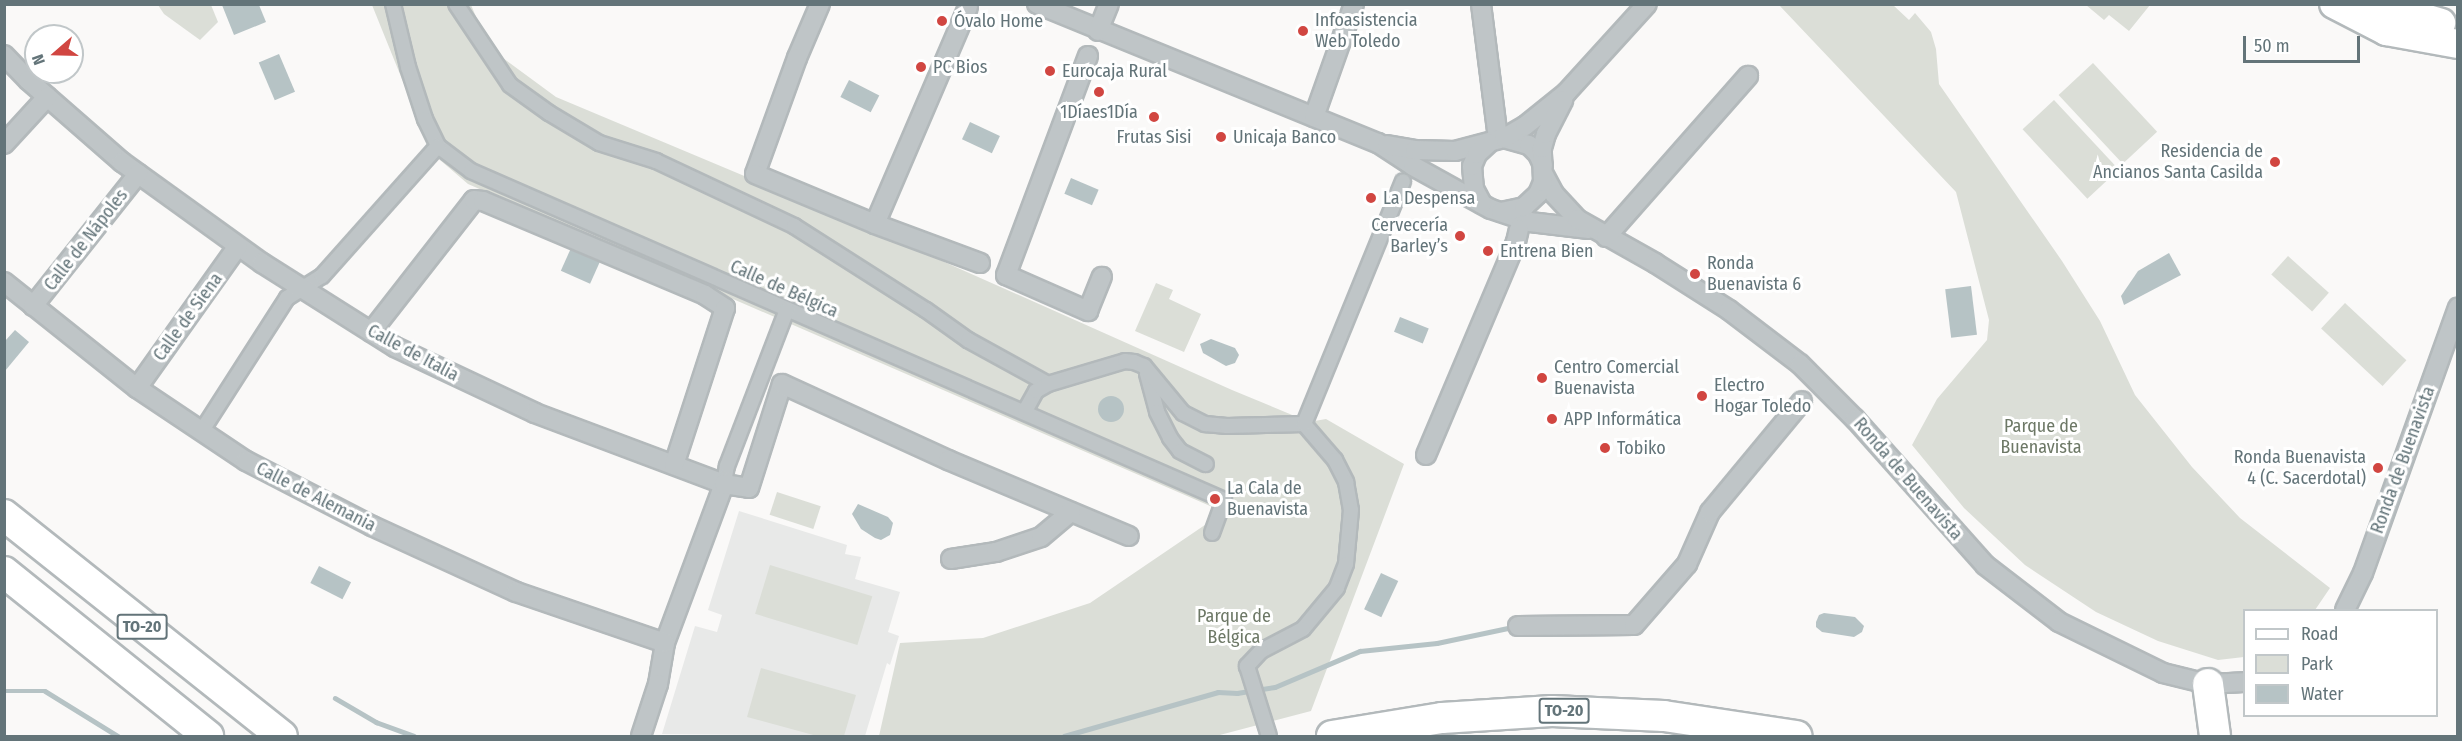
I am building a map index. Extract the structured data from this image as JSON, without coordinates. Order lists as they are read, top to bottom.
{
  "streets": {
    "highway": ["TO-20"],
    "street": [
      "Calle de Nápoles",
      "Calle de Bélgica",
      "Calle de Siena",
      "Calle de Italia",
      "Ronda de Buenavista",
      "Calle de Alemania"
    ]
  },
  "crossings": [
    ["Calle de Nápoles", "Calle de Italia"],
    ["Calle de Nápoles", "Calle de Alemania"],
    ["Calle de Siena", "Calle de Italia"],
    ["Calle de Siena", "Calle de Alemania"]
  ],
  "parks": ["Parque de Buenavista", "Parque de Bélgica"],
  "places": [
    "Óvalo Home",
    "Infoasistencia Web Toledo",
    "PC Bios",
    "Eurocaja Rural",
    "1Díaes1Día",
    "Frutas Sisi",
    "Unicaja Banco",
    "Residencia de Ancianos Santa Casilda",
    "La Despensa",
    "Cervecería Barley’s",
    "Entrena Bien",
    "Ronda Buenavista 6",
    "Centro Comercial Buenavista",
    "Electro Hogar Toledo",
    "APP Informática",
    "Tobiko",
    "Ronda Buenavista 4 (C. Sacerdotal)",
    "La Cala de Buenavista"
  ],
  "legend": ["Road", "Park", "Water"],
  "scale_bar": "50 m",
  "north": "left"
}
